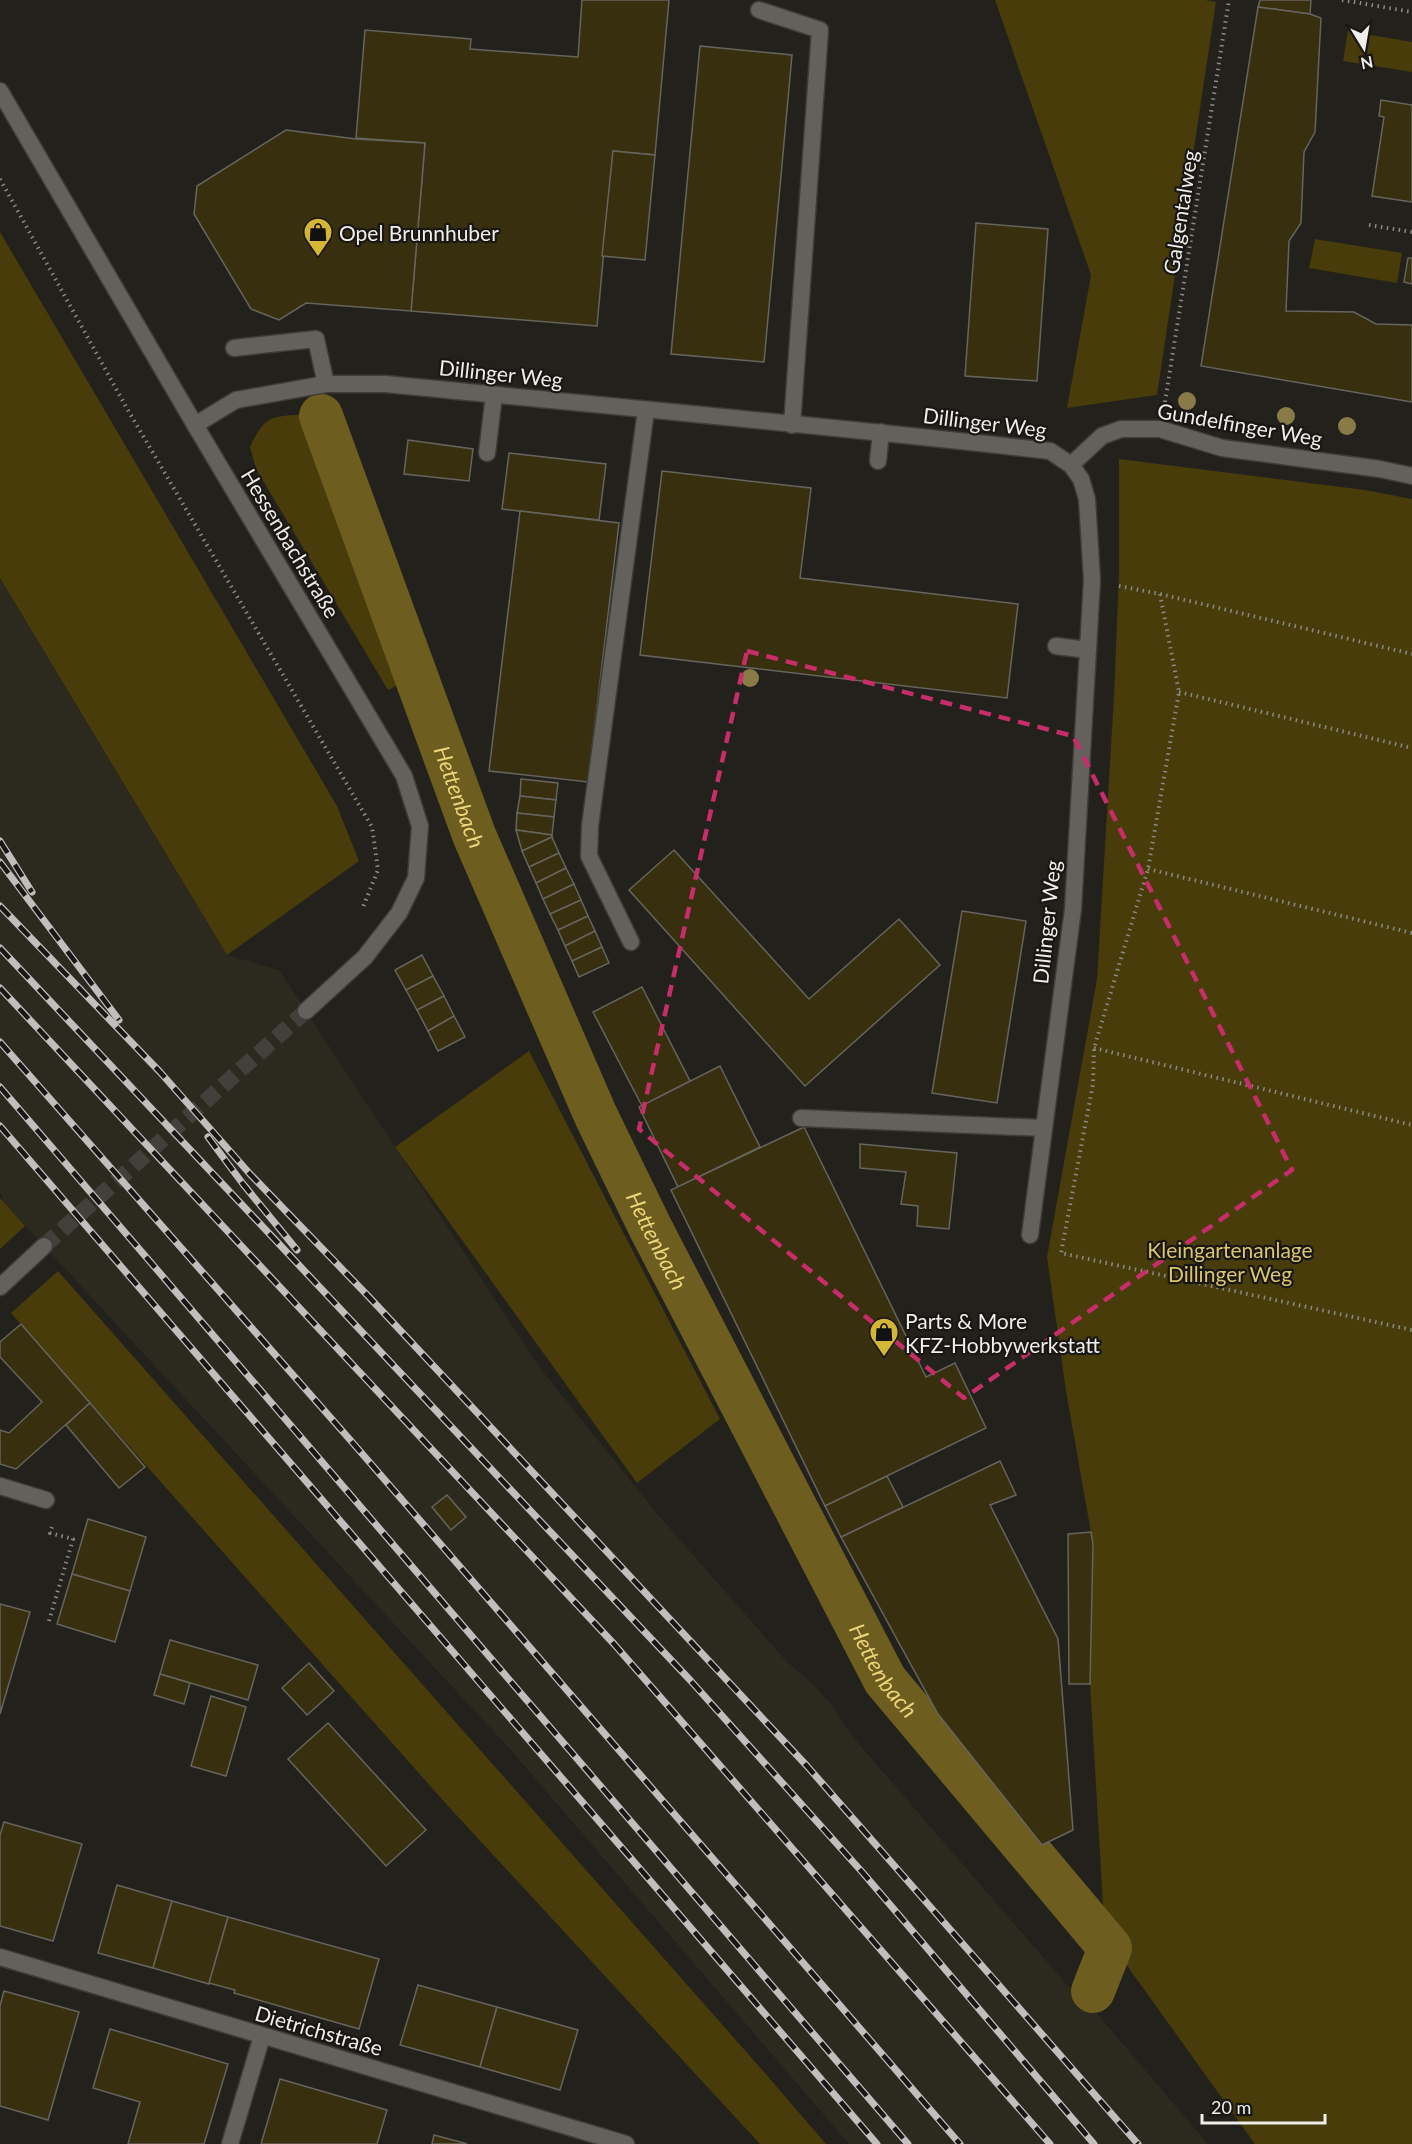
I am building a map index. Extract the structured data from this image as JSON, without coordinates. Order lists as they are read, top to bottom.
{
  "streets": {
    "street": [
      "Dillinger Weg",
      "Gundelfinger Weg",
      "Hessenbachstraße",
      "Dietrichstraße"
    ],
    "path": ["Galgentalweg"]
  },
  "crossings": [
    ["Galgentalweg", "Gundelfinger Weg"],
    ["Dillinger Weg", "Gundelfinger Weg"],
    ["Dillinger Weg", "Hessenbachstraße"]
  ],
  "water": ["Hettenbach"],
  "parks": ["Kleingartenanlage Dillinger Weg"],
  "places": {
    "shop": ["Opel Brunnhuber", "Parts & More KFZ-Hobbywerkstatt"]
  },
  "scale_bar": "20 m",
  "north": "bottom"
}
